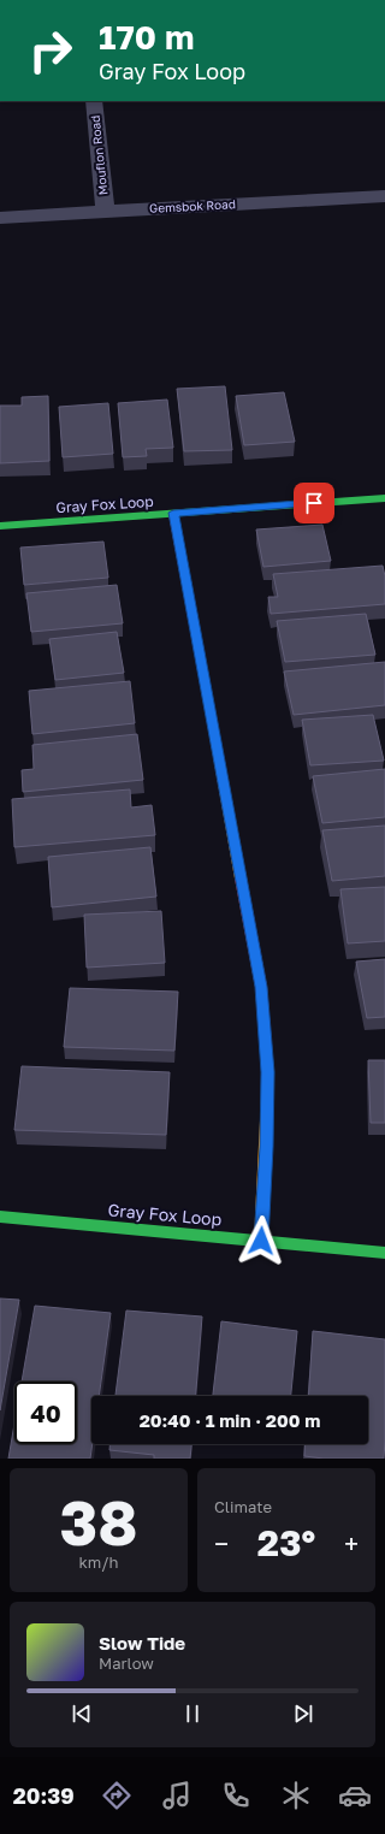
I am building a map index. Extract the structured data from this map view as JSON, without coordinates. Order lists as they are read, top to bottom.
{
  "streets": {
    "street": ["Mouflon Road", "Gemsbok Road", "Gray Fox Loop"]
  },
  "crossings": [
    ["Mouflon Road", "Gemsbok Road"]
  ],
  "page": {
    "turn": ["170 m", "Gray Fox Loop"],
    "limit": "40",
    "trip": "20:40 · 1 min · 200 m",
    "tile": [
      ["38", "km/h"],
      "Climate"
    ],
    "heat": ["−", "23°", "+"],
    "song": ["Slow Tide", "Marlow"],
    "tabs": "20:39"
  }
}
